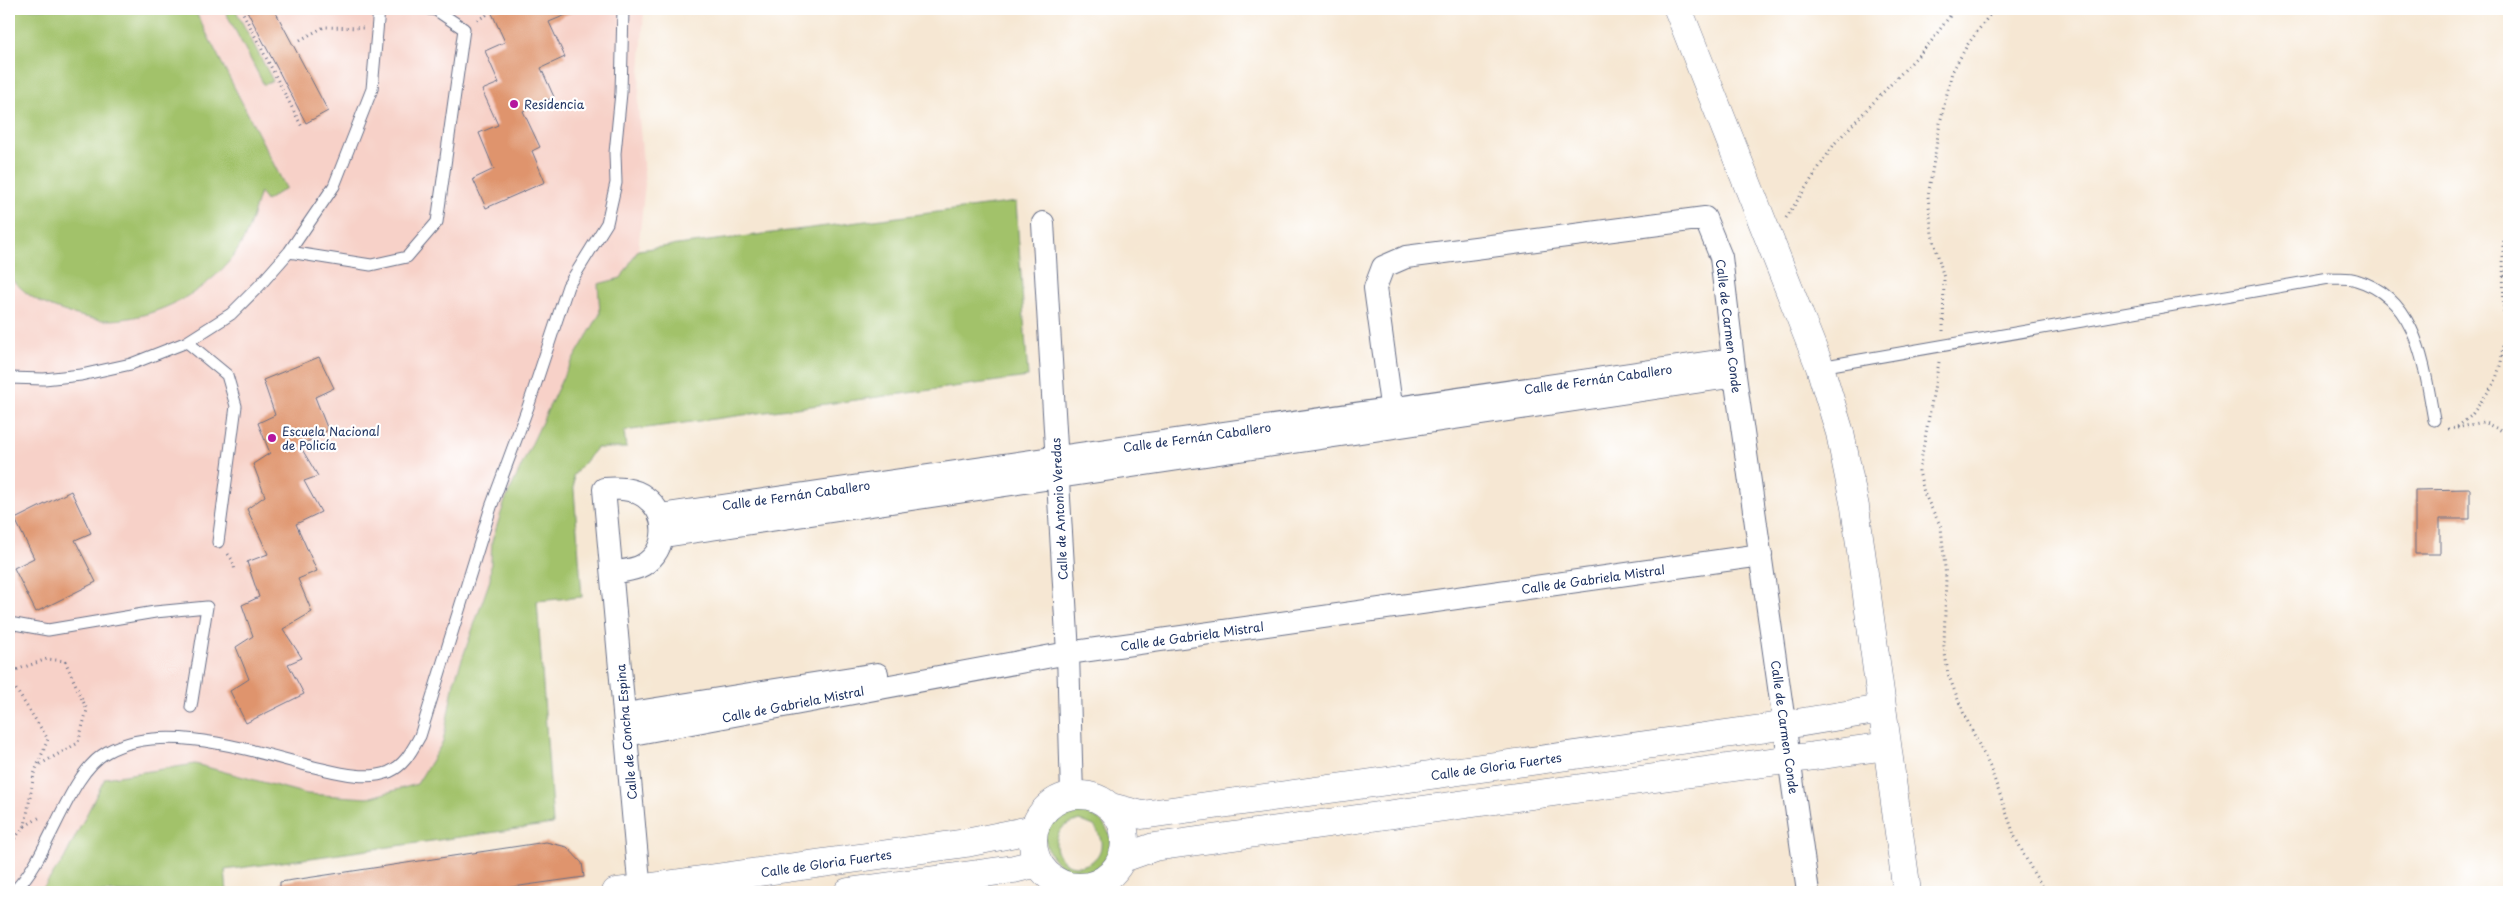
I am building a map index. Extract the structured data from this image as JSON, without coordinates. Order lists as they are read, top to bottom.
{
  "streets": {
    "street": [
      "Calle de Carmen Conde",
      "Calle de Fernán Caballero",
      "Calle de Antonio Veredas",
      "Calle de Gabriela Mistral",
      "Calle de Concha Espina",
      "Calle de Gloria Fuertes"
    ]
  },
  "crossings": [
    ["Calle de Carmen Conde", "Calle de Fernán Caballero"],
    ["Calle de Carmen Conde", "Calle de Gabriela Mistral"],
    ["Calle de Carmen Conde", "Calle de Gloria Fuertes"],
    ["Calle de Fernán Caballero", "Calle de Antonio Veredas"],
    ["Calle de Fernán Caballero", "Calle de Concha Espina"],
    ["Calle de Antonio Veredas", "Calle de Gabriela Mistral"],
    ["Calle de Antonio Veredas", "Calle de Gloria Fuertes"],
    ["Calle de Gabriela Mistral", "Calle de Concha Espina"],
    ["Calle de Concha Espina", "Calle de Gloria Fuertes"]
  ],
  "places": ["Residencia", "Escuela Nacional de Policía"]
}
